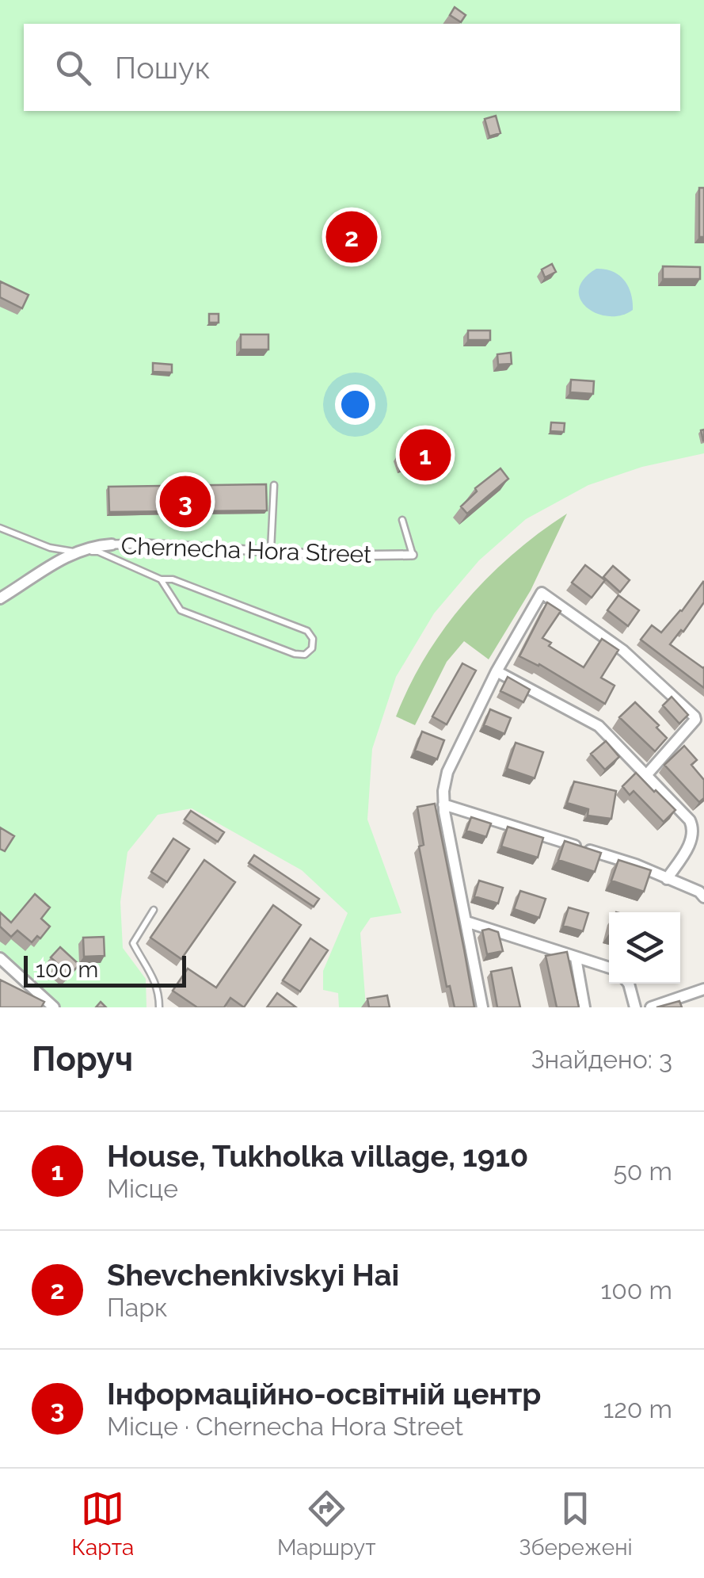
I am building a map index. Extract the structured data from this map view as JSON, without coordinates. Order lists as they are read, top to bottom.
{
  "streets": {
    "street": ["Chernecha Hora Street"]
  },
  "scale_bar": "100 m",
  "page": {
    "search": "Пошук",
    "pins": ["2", "1", "3"],
    "scale": "100 m",
    "heading": ["Поруч", "Знайдено: 3"],
    "list": [
      {
        "mark": "1",
        "name": "House, Tukholka village, 1910",
        "note": "Місце",
        "value": "50 m"
      },
      {
        "mark": "2",
        "name": "Shevchenkivskyi Hai",
        "note": "Парк",
        "value": "100 m"
      },
      {
        "mark": "3",
        "name": "Інформаційно-освітній центр",
        "note": "Місце · Chernecha Hora Street",
        "value": "120 m"
      }
    ],
    "nav": ["Карта", "Маршрут", "Збережені"]
  }
}
